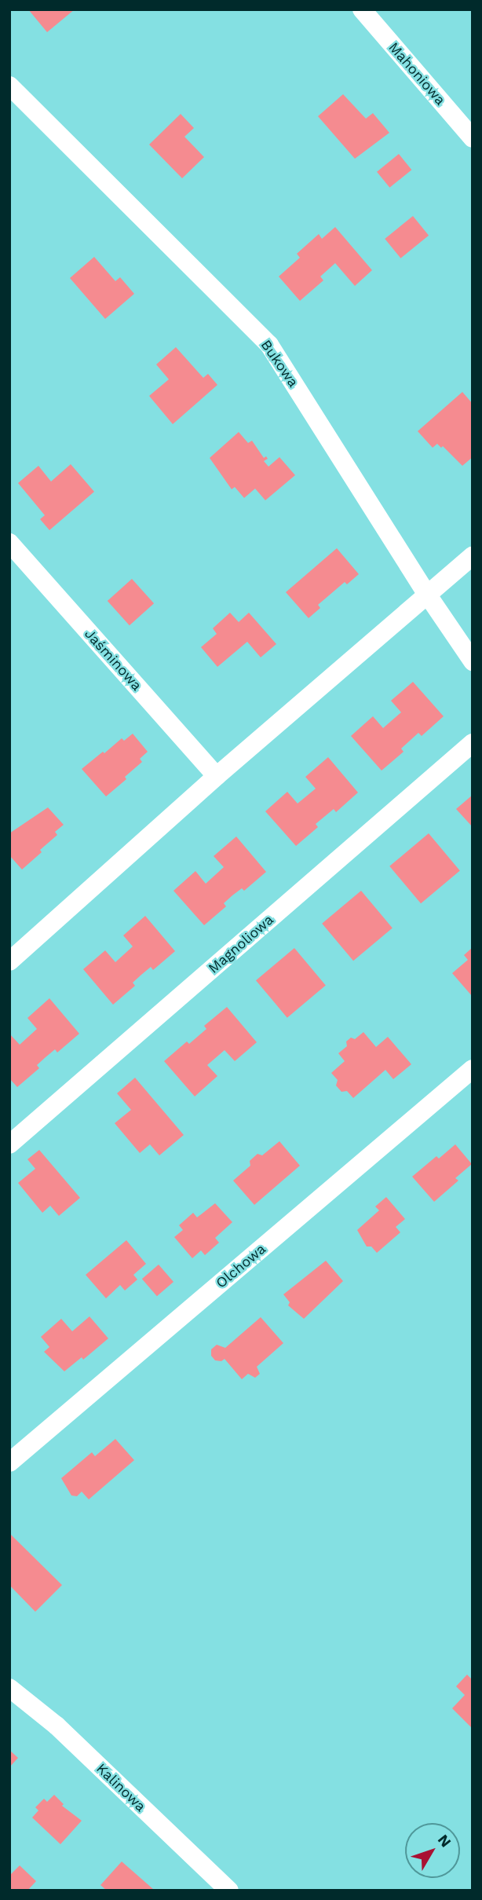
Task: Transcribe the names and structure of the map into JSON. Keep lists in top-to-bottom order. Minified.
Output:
{"streets":{"street":["Mahoniowa","Bukowa","Jaśminowa","Magnoliowa","Olchowa","Kalinowa"]},"north":"top right"}
